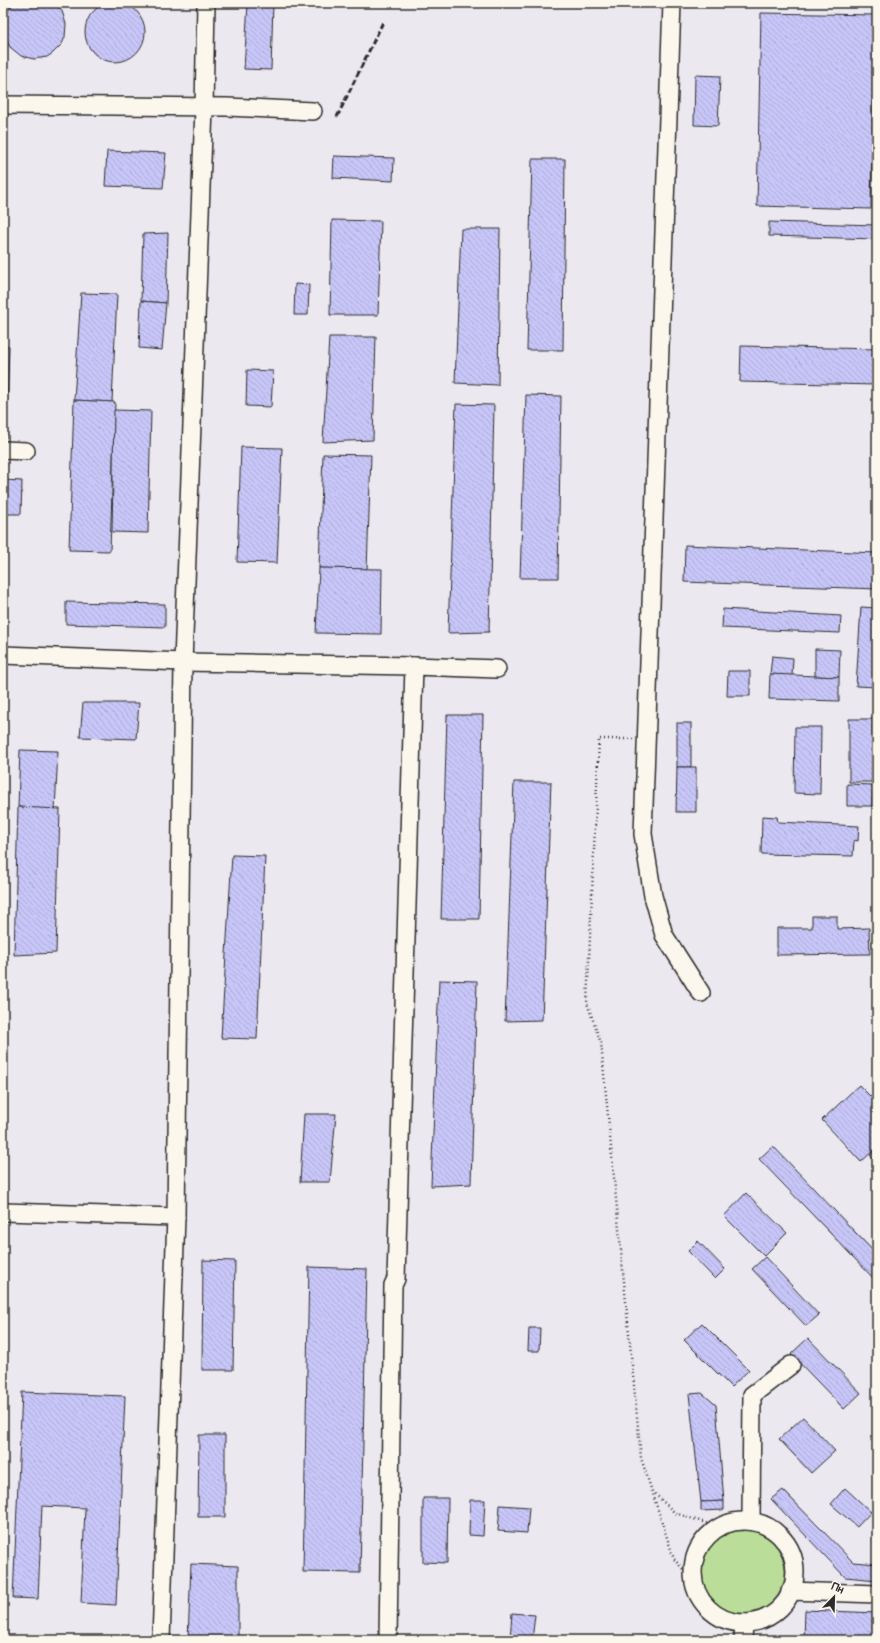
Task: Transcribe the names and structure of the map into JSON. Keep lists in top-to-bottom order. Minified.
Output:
{"north":"top right"}
